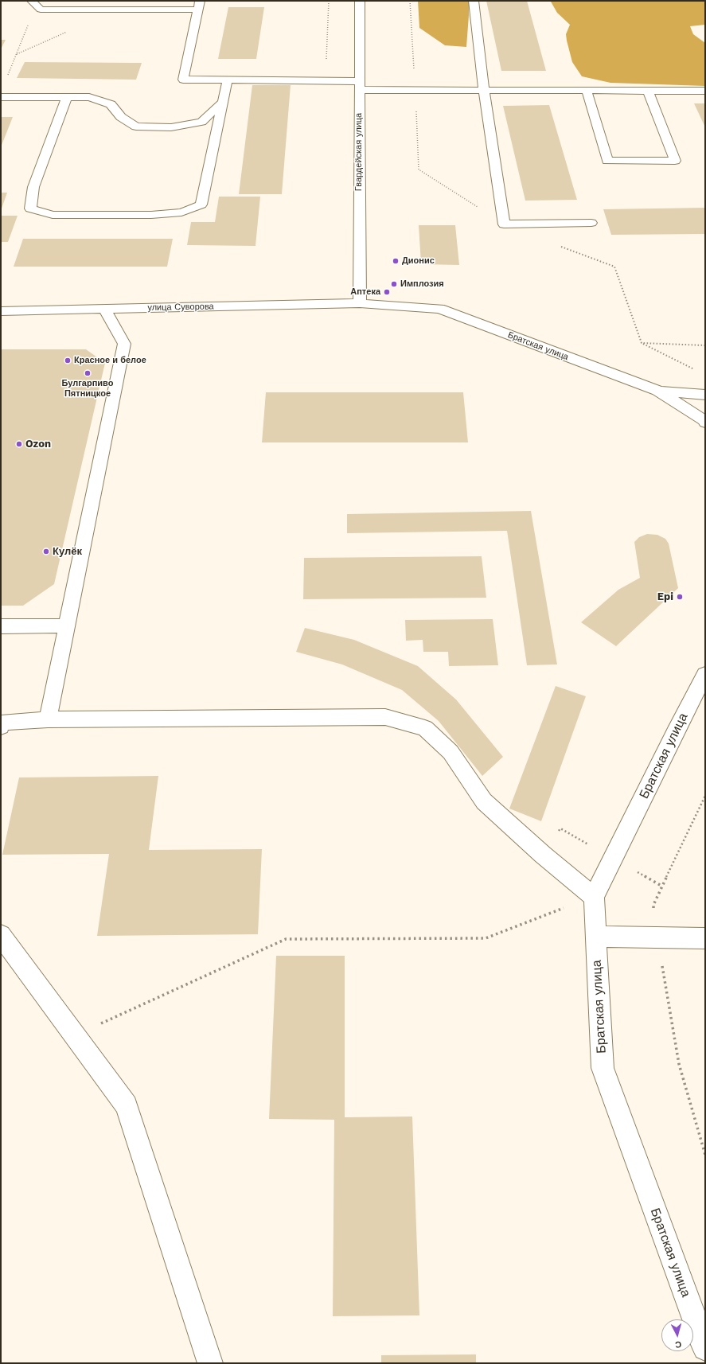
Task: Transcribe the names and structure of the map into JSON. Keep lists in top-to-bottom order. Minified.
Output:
{"streets":{"street":["Гвардейская улица","улица Суворова","Братская улица"]},"crossings":[["Гвардейская улица","улица Суворова"],["Гвардейская улица","Братская улица"],["улица Суворова","Братская улица"]],"places":["Дионис","Имплозия","Аптека","Красное и белое","Булгарпиво Пятницкое","Ozon","Кулёк","Epi"],"north":"bottom"}
